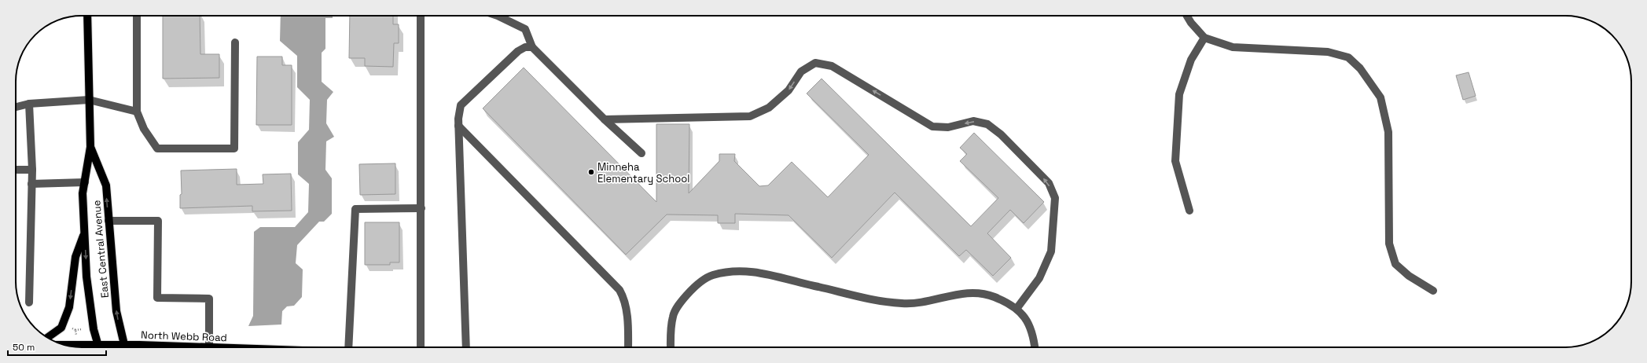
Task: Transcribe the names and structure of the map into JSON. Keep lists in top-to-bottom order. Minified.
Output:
{"streets":{"main road":["East Central Avenue","North Webb Road"]},"places":["Minneha Elementary School"],"scale_bar":"50 m"}
